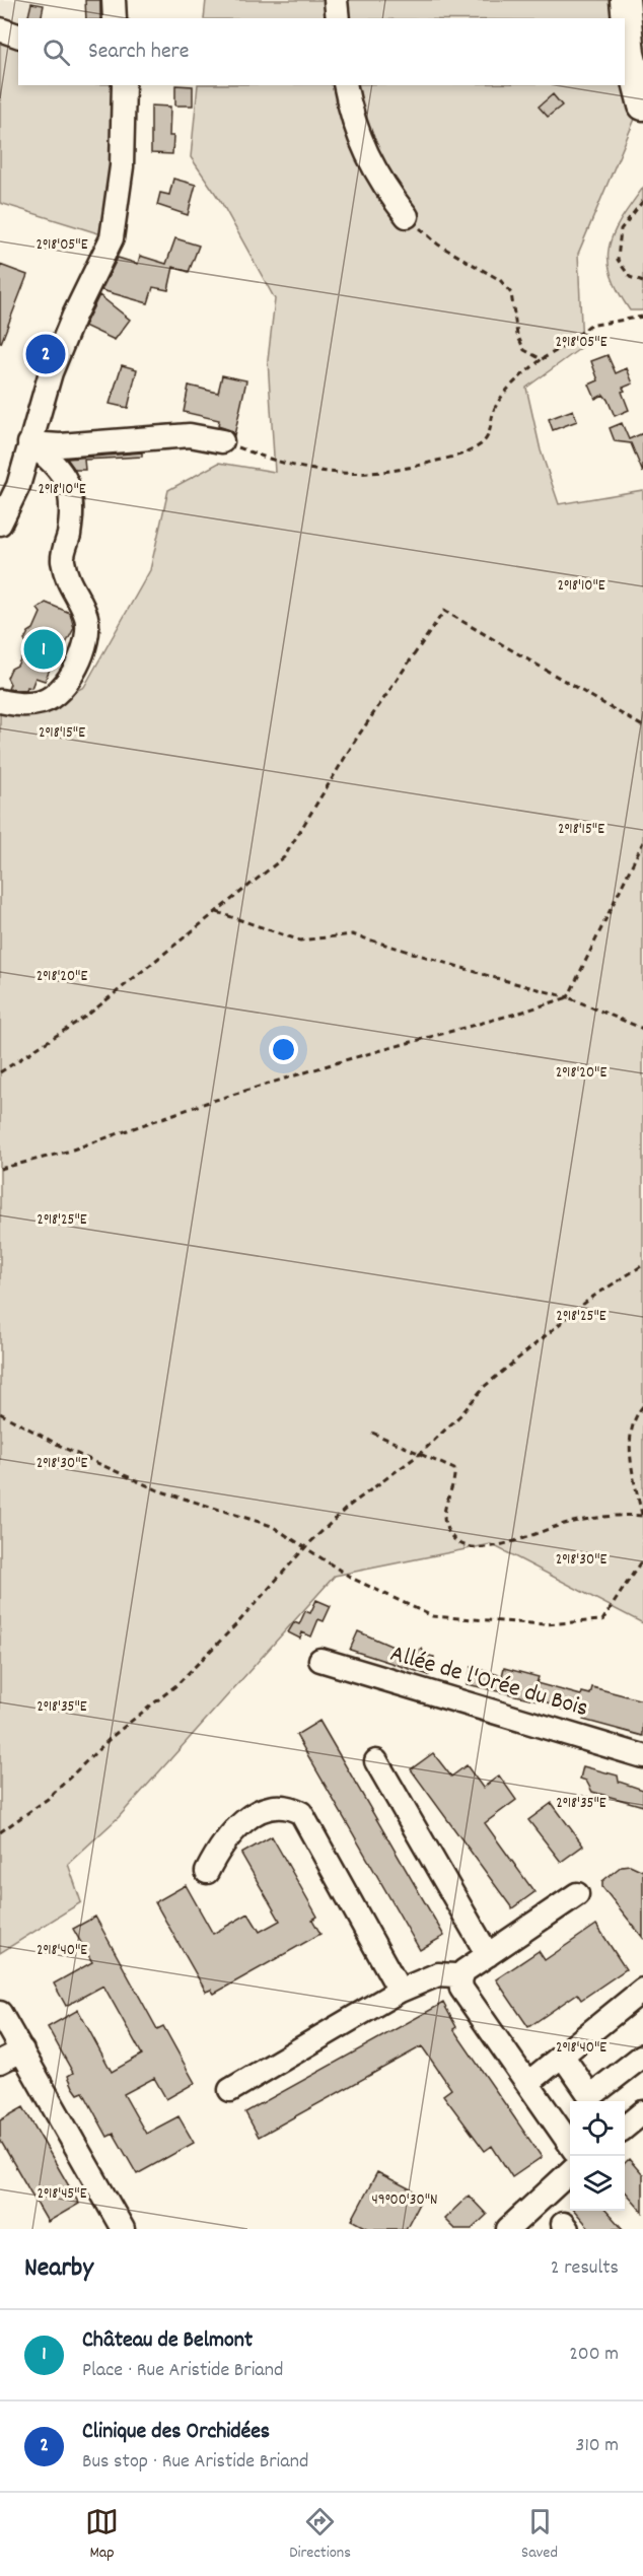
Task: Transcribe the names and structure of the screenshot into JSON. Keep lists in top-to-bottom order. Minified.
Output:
{"streets":{"street":["Allée de l'Orée du Bois"]},"page":{"search":"Search here","pins":["2","1"],"heading":["Nearby","2 results"],"list":[{"mark":"1","name":"Château de Belmont","note":"Place · Rue Aristide Briand","value":"200 m"},{"mark":"2","name":"Clinique des Orchidées","note":"Bus stop · Rue Aristide Briand","value":"310 m"}],"nav":["Map","Directions","Saved"]},"coordinates":["2°18'05\"E","2°18'10\"E","2°18'15\"E","2°18'20\"E","2°18'25\"E","2°18'30\"E","2°18'35\"E","2°18'40\"E","2°18'45\"E","49°00'30\"N"]}
